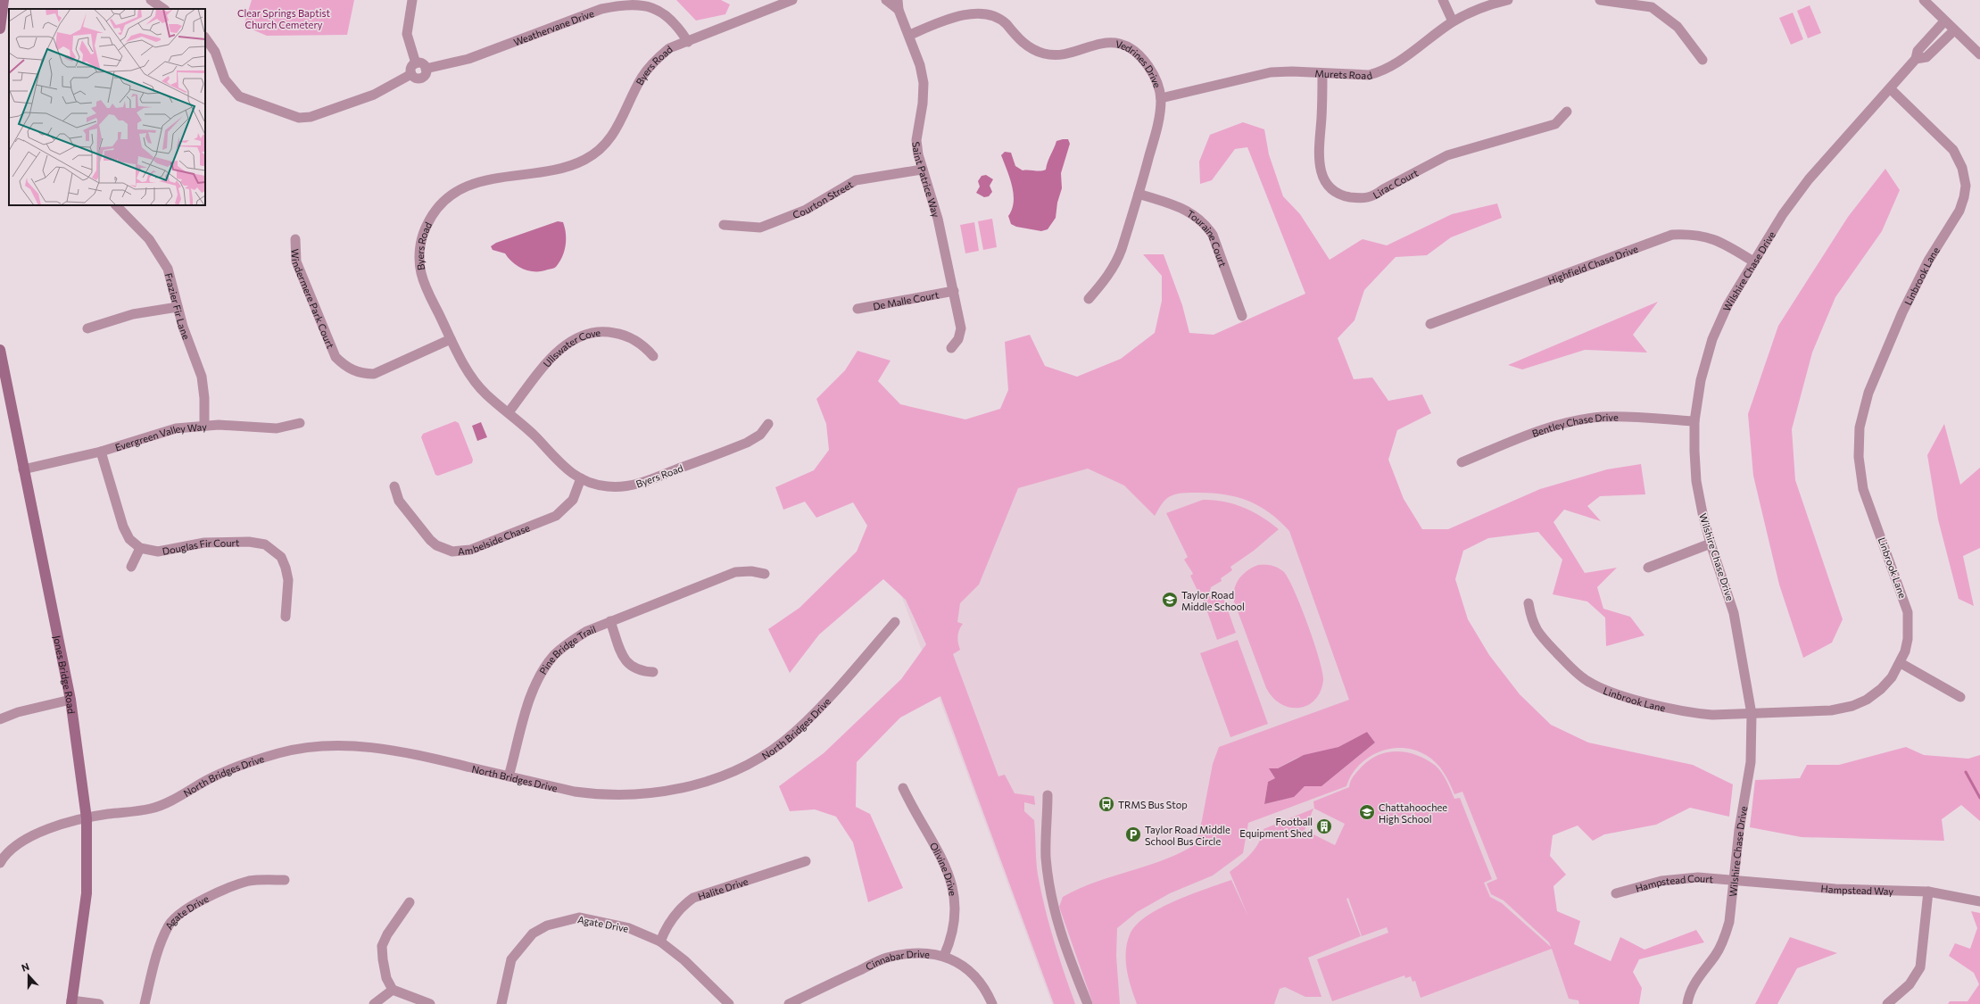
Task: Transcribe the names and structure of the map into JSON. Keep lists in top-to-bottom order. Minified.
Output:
{"streets":{"main road":["Jones Bridge Road"],"street":["Weathervane Drive","Byers Road","Vedrines Drive","Murets Road","Saint Patrice Way","Lirac Court","Courton Street","Touraine Court","Highfield Chase Drive","Wilshire Chase Drive","Linbrook Lane","Windermere Park Court","De Malle Court","Frazier Fir Lane","Ullswater Cove","Bentley Chase Drive","Evergreen Valley Way","Ambelside Chase","Douglas Fir Court","Pine Bridge Trail","North Bridges Drive","Olivine Drive","Hampstead Court","Halite Drive","Hampstead Way","Agate Drive","Cinnabar Drive"]},"crossings":[["Weathervane Drive","Byers Road"],["Byers Road","Windermere Park Court"],["Byers Road","Ullswater Cove"],["Byers Road","Ambelside Chase"],["Vedrines Drive","Murets Road"],["Vedrines Drive","Saint Patrice Way"],["Vedrines Drive","Touraine Court"],["Murets Road","Lirac Court"],["Saint Patrice Way","Courton Street"],["Saint Patrice Way","De Malle Court"],["Highfield Chase Drive","Wilshire Chase Drive"],["Wilshire Chase Drive","Linbrook Lane"],["Wilshire Chase Drive","Bentley Chase Drive"],["Wilshire Chase Drive","Hampstead Court"],["Wilshire Chase Drive","Hampstead Way"],["Frazier Fir Lane","Evergreen Valley Way"],["Evergreen Valley Way","Jones Bridge Road"],["Pine Bridge Trail","North Bridges Drive"],["Jones Bridge Road","North Bridges Drive"],["Olivine Drive","Cinnabar Drive"],["Hampstead Court","Hampstead Way"],["Halite Drive","Agate Drive"]],"parks":["Clear Springs Baptist Church Cemetery"],"places":{"school or university":["Taylor Road Middle School","Chattahoochee High School"],"bus stop":["TRMS Bus Stop"],"building":["Football Equipment Shed"],"parking":["Taylor Road Middle School Bus Circle"]},"north":"top"}
